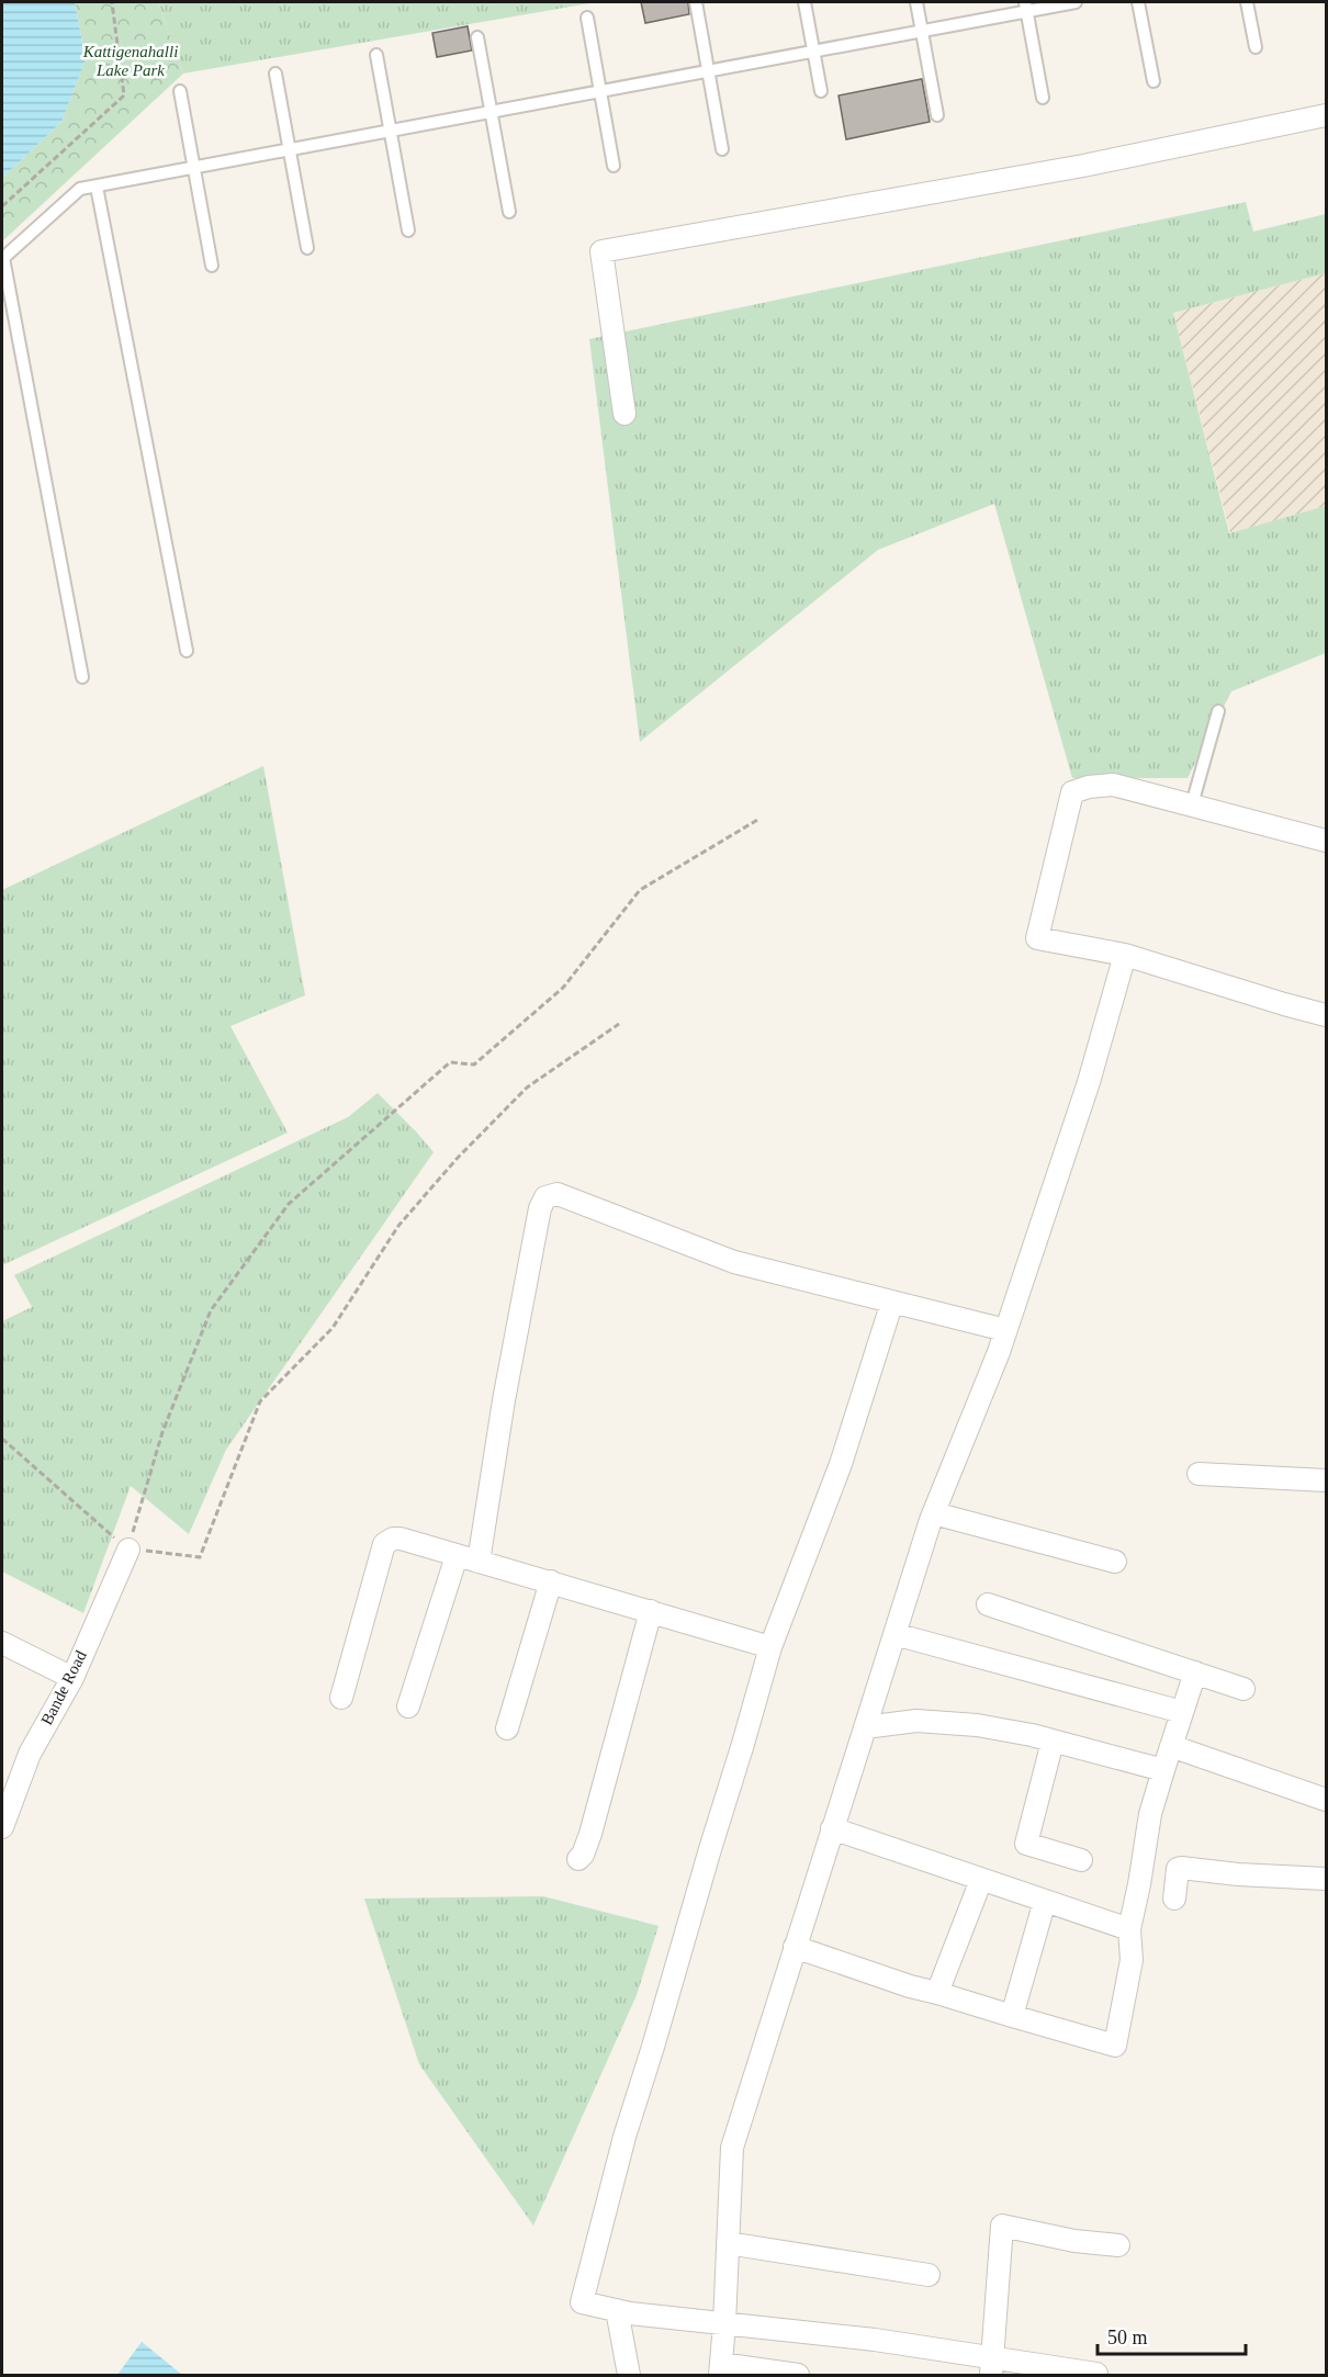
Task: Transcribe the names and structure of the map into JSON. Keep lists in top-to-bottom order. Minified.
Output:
{"streets":{"street":["Bande Road"]},"parks":["Kattigenahalli Lake Park"],"scale_bar":"50 m"}
